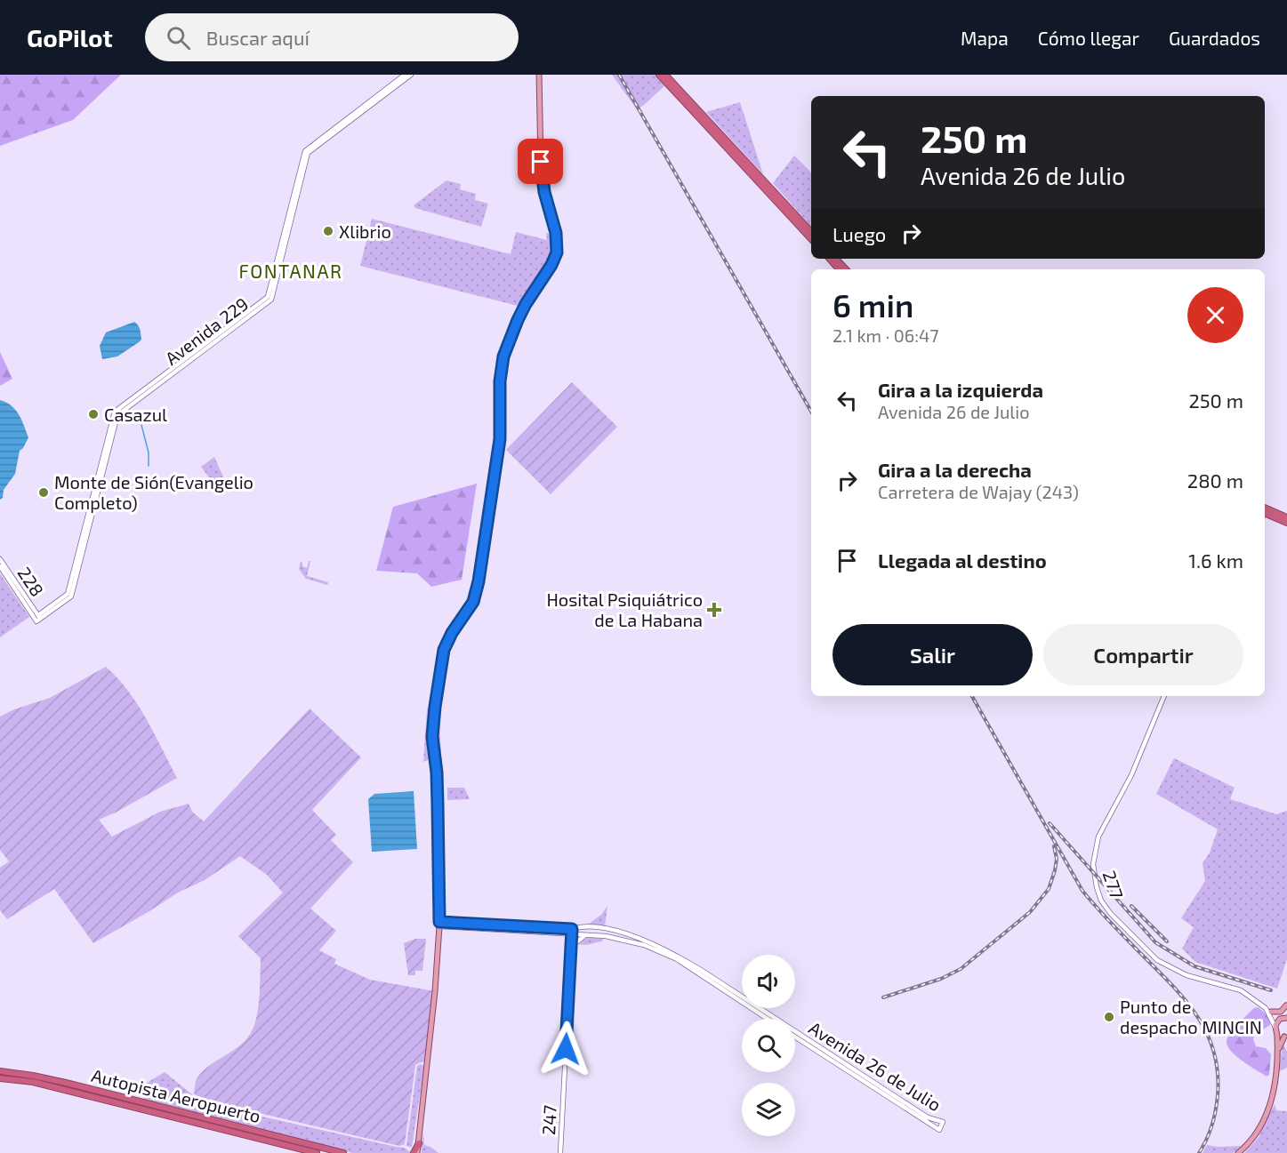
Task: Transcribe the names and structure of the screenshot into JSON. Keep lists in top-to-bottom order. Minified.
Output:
{"streets":{"highway":["Autopista Aeropuerto"],"street":["Avenida 229","228","277","Avenida 26 de Julio","247"]},"crossings":[["Avenida 229","228"],["Avenida 26 de Julio","247"]],"districts":["FONTANAR"],"places":{"other":["Xlibrio","Casazul","Monte de Sión(Evangelio Completo)","Punto de despacho MINCIN"],"health":["Hosital Psiquiátrico de La Habana"]},"page":{"header":"GoPilot","search":"Buscar aquí","nav":["Mapa","Cómo llegar","Guardados"],"turn":["250 m","Avenida 26 de Julio"],"then":"Luego","heading":["6 min","2.1 km · 06:47"],"list":[{"name":"Gira a la izquierda","note":"Avenida 26 de Julio","value":"250 m"},{"name":"Gira a la derecha","note":"Carretera de Wajay (243)","value":"280 m"},{"name":"Llegada al destino","value":"1.6 km"}],"buttons":["Salir","Compartir"]}}
